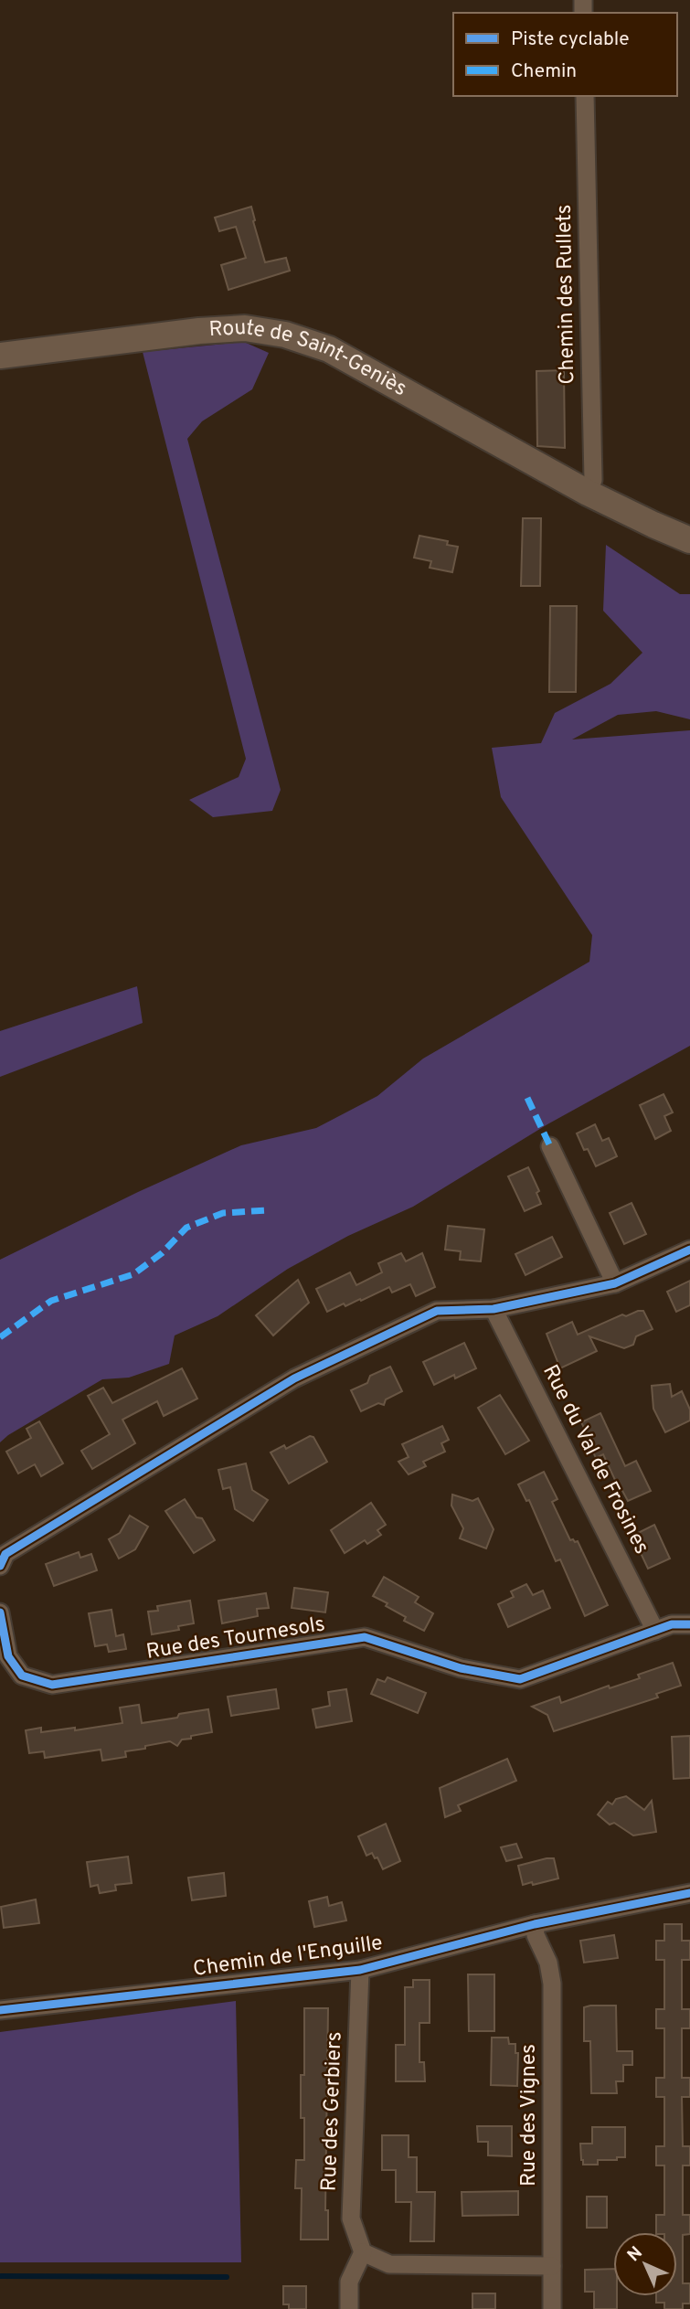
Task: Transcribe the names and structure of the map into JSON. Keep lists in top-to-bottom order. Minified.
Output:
{"streets":{"main road":["Route de Saint-Geniès"],"street":["Chemin des Rullets","Rue du Val de Frosines","Rue des Tournesols","Chemin de l'Enguille","Rue des Gerbiers","Rue des Vignes"]},"crossings":[["Chemin des Rullets","Route de Saint-Geniès"],["Rue du Val de Frosines","Rue des Tournesols"],["Chemin de l'Enguille","Rue des Gerbiers"],["Chemin de l'Enguille","Rue des Vignes"]],"legend":["Piste cyclable","Chemin"],"north":"top left"}
